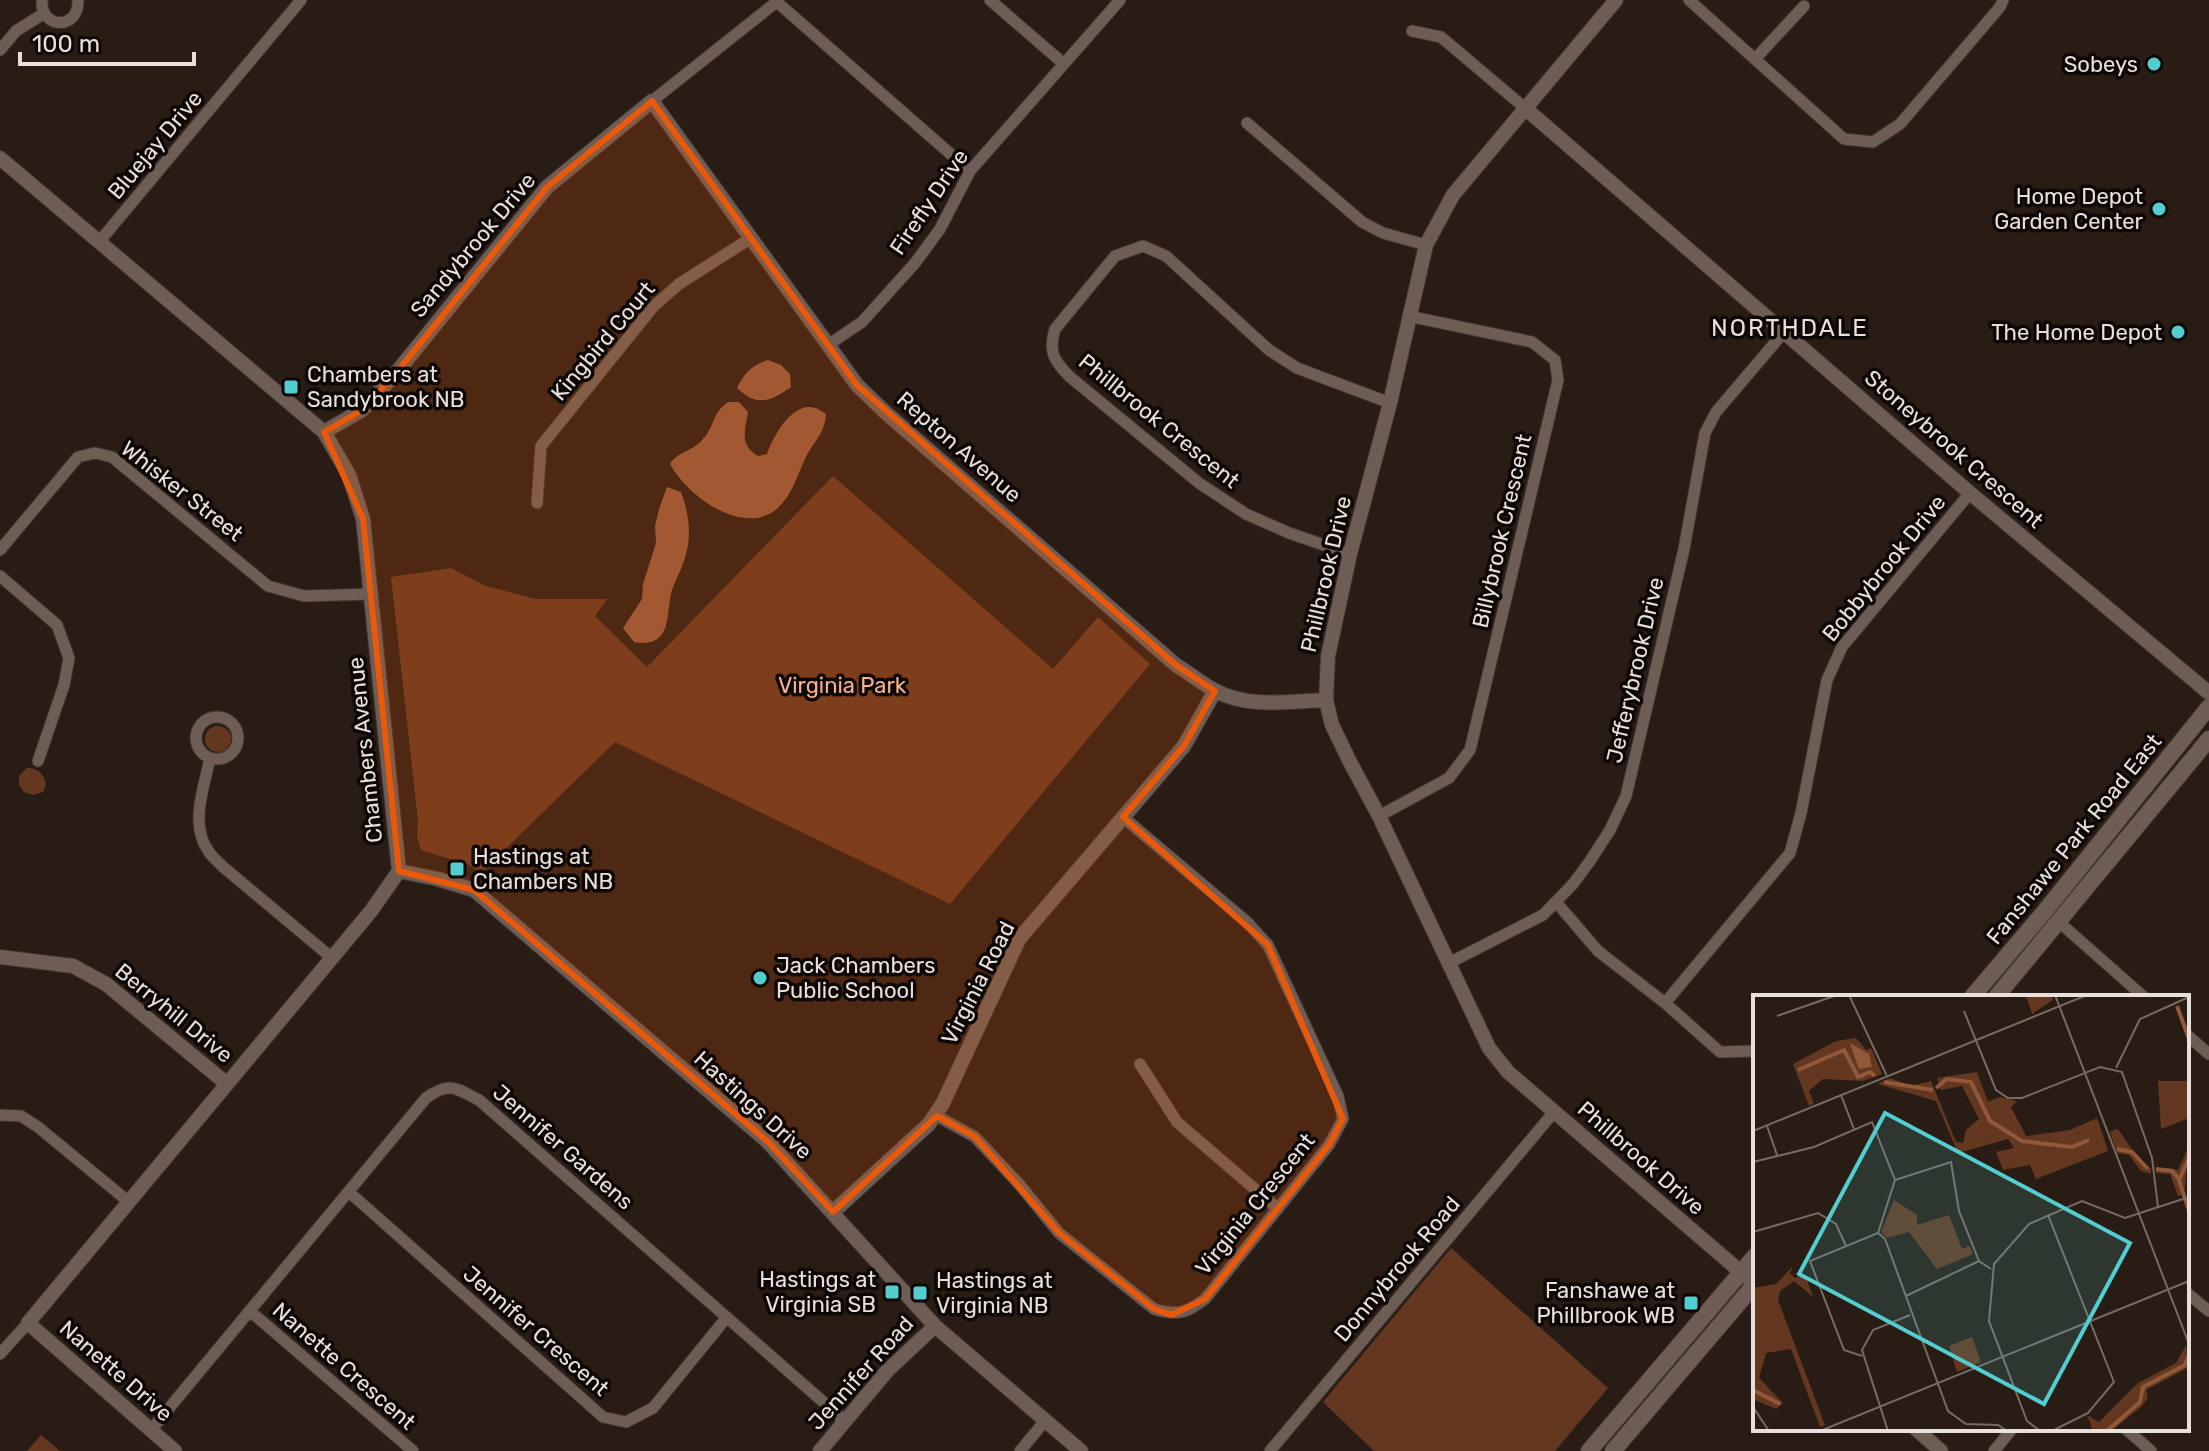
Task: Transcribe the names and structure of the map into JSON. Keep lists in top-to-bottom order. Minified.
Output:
{"streets":{"main road":["Fanshawe Park Road East"],"street":["Bluejay Drive","Firefly Drive","Sandybrook Drive","Kingbird Court","Phillbrook Crescent","Repton Avenue","Stoneybrook Crescent","Whisker Street","Billybrook Crescent","Bobbybrook Drive","Phillbrook Drive","Jefferybrook Drive","Chambers Avenue","Virginia Road","Berryhill Drive","Hastings Drive","Jennifer Gardens","Virginia Crescent","Donnybrook Road","Jennifer Crescent","Nanette Crescent","Nanette Drive","Jennifer Road"]},"crossings":[["Bluejay Drive","Chambers Avenue"],["Firefly Drive","Sandybrook Drive"],["Firefly Drive","Repton Avenue"],["Sandybrook Drive","Repton Avenue"],["Sandybrook Drive","Chambers Avenue"],["Kingbird Court","Repton Avenue"],["Phillbrook Crescent","Phillbrook Drive"],["Repton Avenue","Phillbrook Drive"],["Repton Avenue","Virginia Road"],["Stoneybrook Crescent","Bobbybrook Drive"],["Stoneybrook Crescent","Phillbrook Drive"],["Stoneybrook Crescent","Jefferybrook Drive"],["Whisker Street","Chambers Avenue"],["Billybrook Crescent","Phillbrook Drive"],["Phillbrook Drive","Jefferybrook Drive"],["Phillbrook Drive","Donnybrook Road"],["Chambers Avenue","Berryhill Drive"],["Chambers Avenue","Hastings Drive"],["Chambers Avenue","Nanette Drive"],["Virginia Road","Hastings Drive"],["Virginia Road","Virginia Crescent"],["Hastings Drive","Jennifer Road"],["Jennifer Gardens","Jennifer Crescent"],["Jennifer Gardens","Nanette Crescent"],["Jennifer Gardens","Nanette Drive"],["Jennifer Gardens","Jennifer Road"]],"districts":["NORTHDALE"],"parks":["Virginia Park"],"places":{"other":["Sobeys","Home Depot Garden Center","The Home Depot","Jack Chambers Public School"],"transit":["Chambers at Sandybrook NB","Hastings at Chambers NB","Hastings at Virginia SB","Hastings at Virginia NB","Fanshawe at Phillbrook WB"]},"scale_bar":"100 m"}
